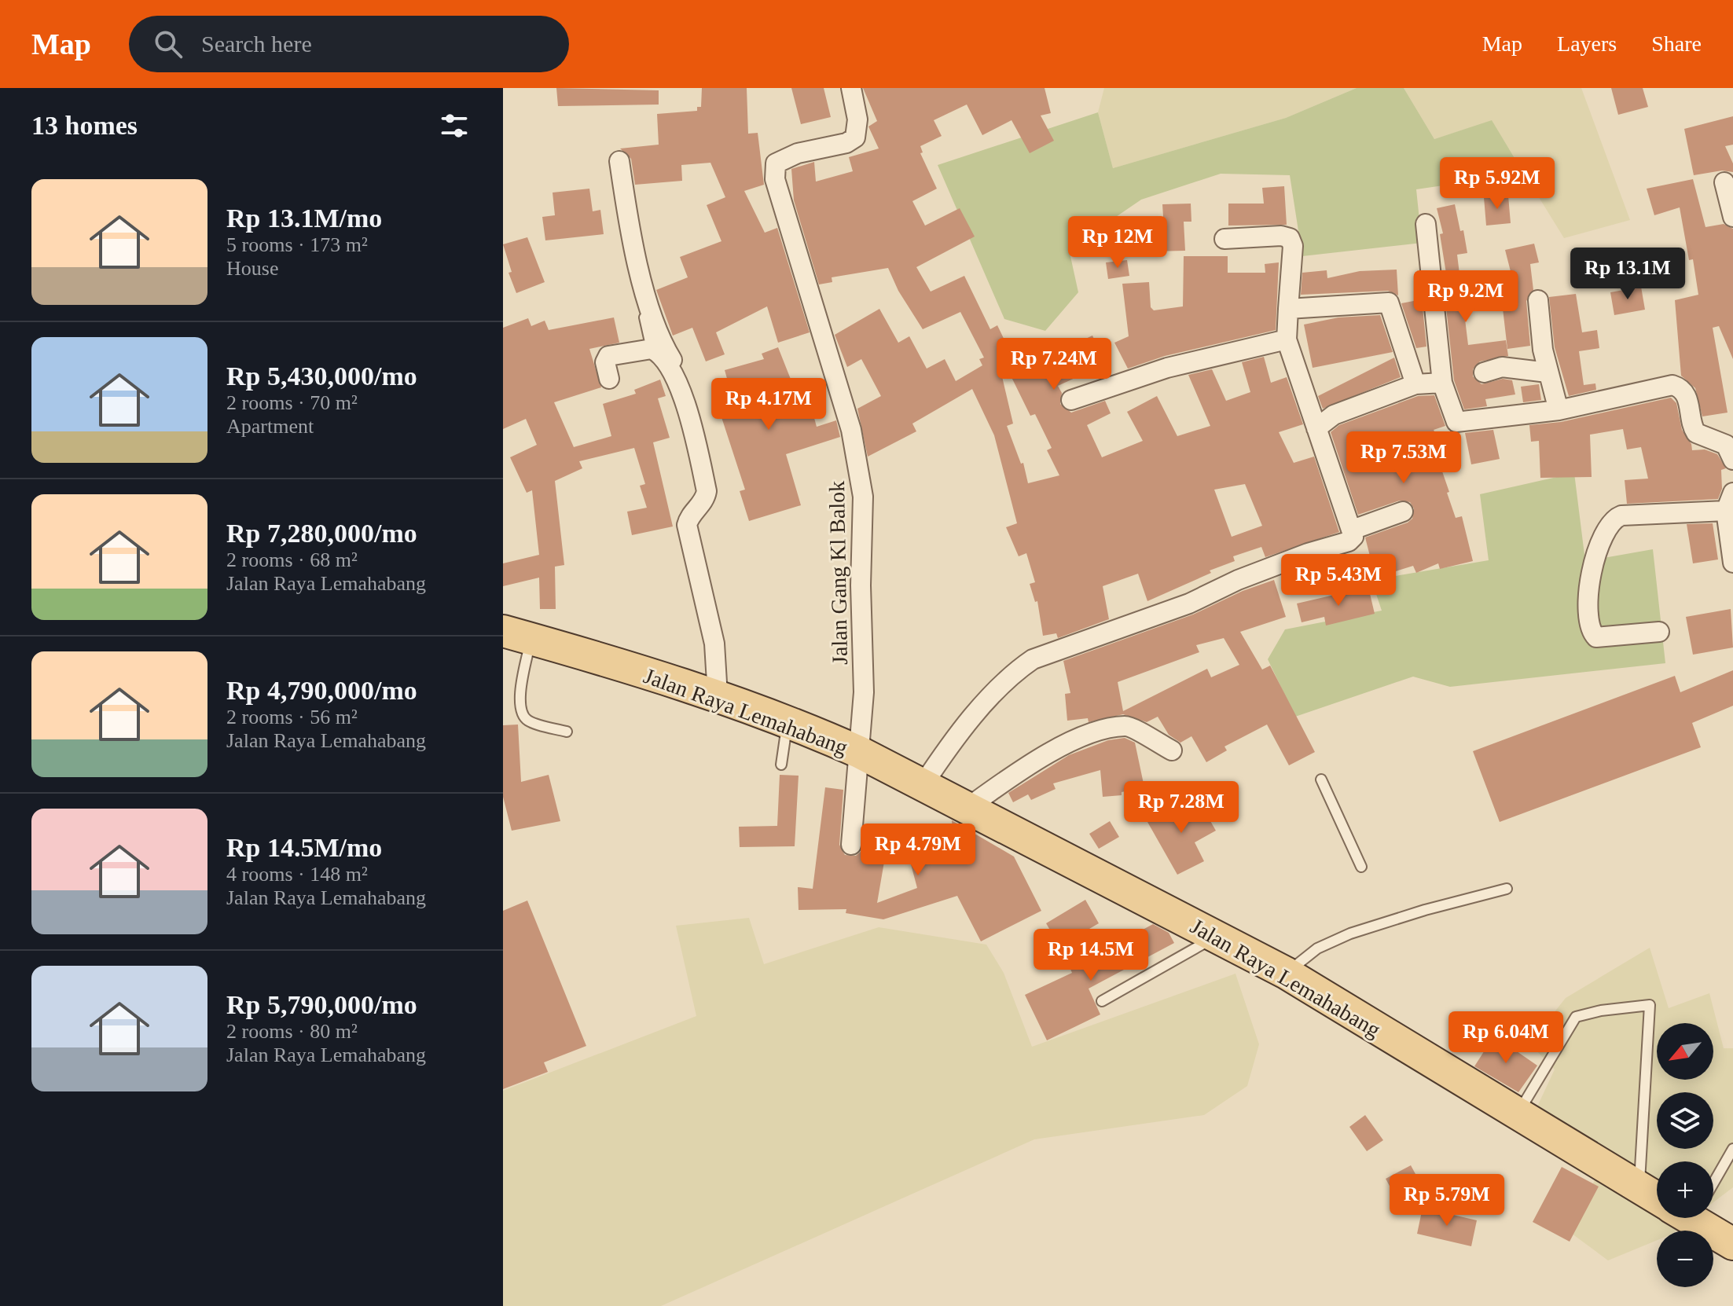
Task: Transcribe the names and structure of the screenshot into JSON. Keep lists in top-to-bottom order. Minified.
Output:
{"streets":{"main road":["Jalan Raya Lemahabang"],"street":["Jalan Gang Kl Balok"]},"crossings":[["Jalan Gang Kl Balok","Jalan Raya Lemahabang"]],"north":"bottom left","page":{"header":"Map","search":"Search here","nav":["Map","Layers","Share"],"heading":"13 homes","price":["Rp 5.92M","Rp 12M","Rp 13.1M","Rp 9.2M","Rp 7.24M","Rp 4.17M","Rp 7.53M","Rp 5.43M","Rp 7.28M","Rp 4.79M","Rp 14.5M","Rp 6.04M","Rp 5.79M"],"list":[{"name":"Rp 13.1M/mo","note":"5 rooms · 173 m² · House"},{"name":"Rp 5,430,000/mo","note":"2 rooms · 70 m² · Apartment"},{"name":"Rp 7,280,000/mo","note":"2 rooms · 68 m² · Jalan Raya Lemahabang"},{"name":"Rp 4,790,000/mo","note":"2 rooms · 56 m² · Jalan Raya Lemahabang"},{"name":"Rp 14.5M/mo","note":"4 rooms · 148 m² · Jalan Raya Lemahabang"},{"name":"Rp 5,790,000/mo","note":"2 rooms · 80 m² · Jalan Raya Lemahabang"}],"map_buttons":["+","−"]}}
